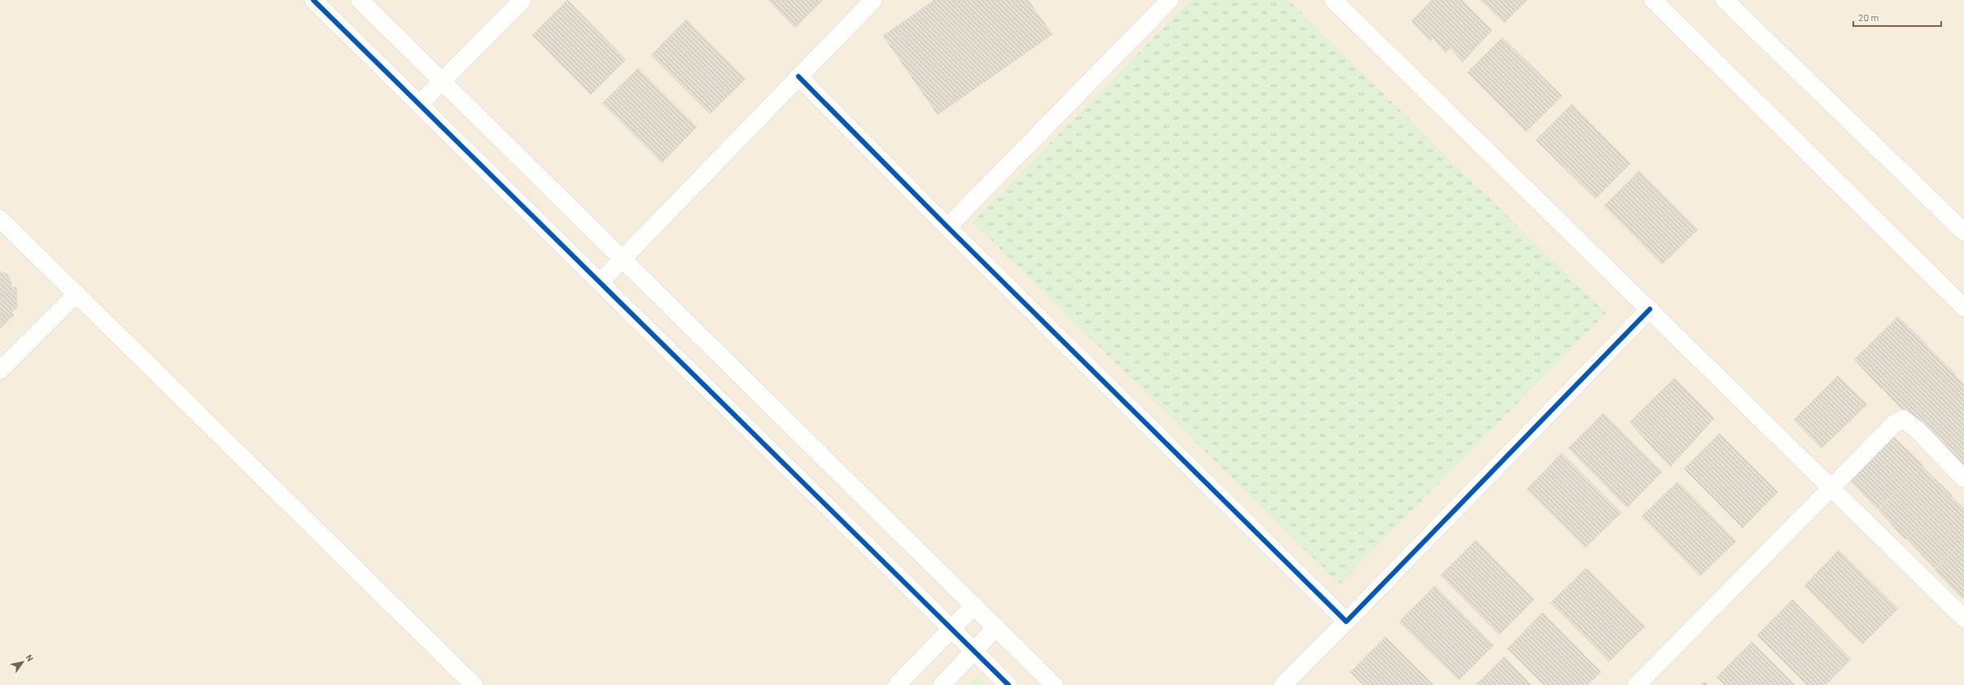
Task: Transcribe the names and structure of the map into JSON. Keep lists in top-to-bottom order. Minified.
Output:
{"scale_bar":"20 m","north":"top right"}
